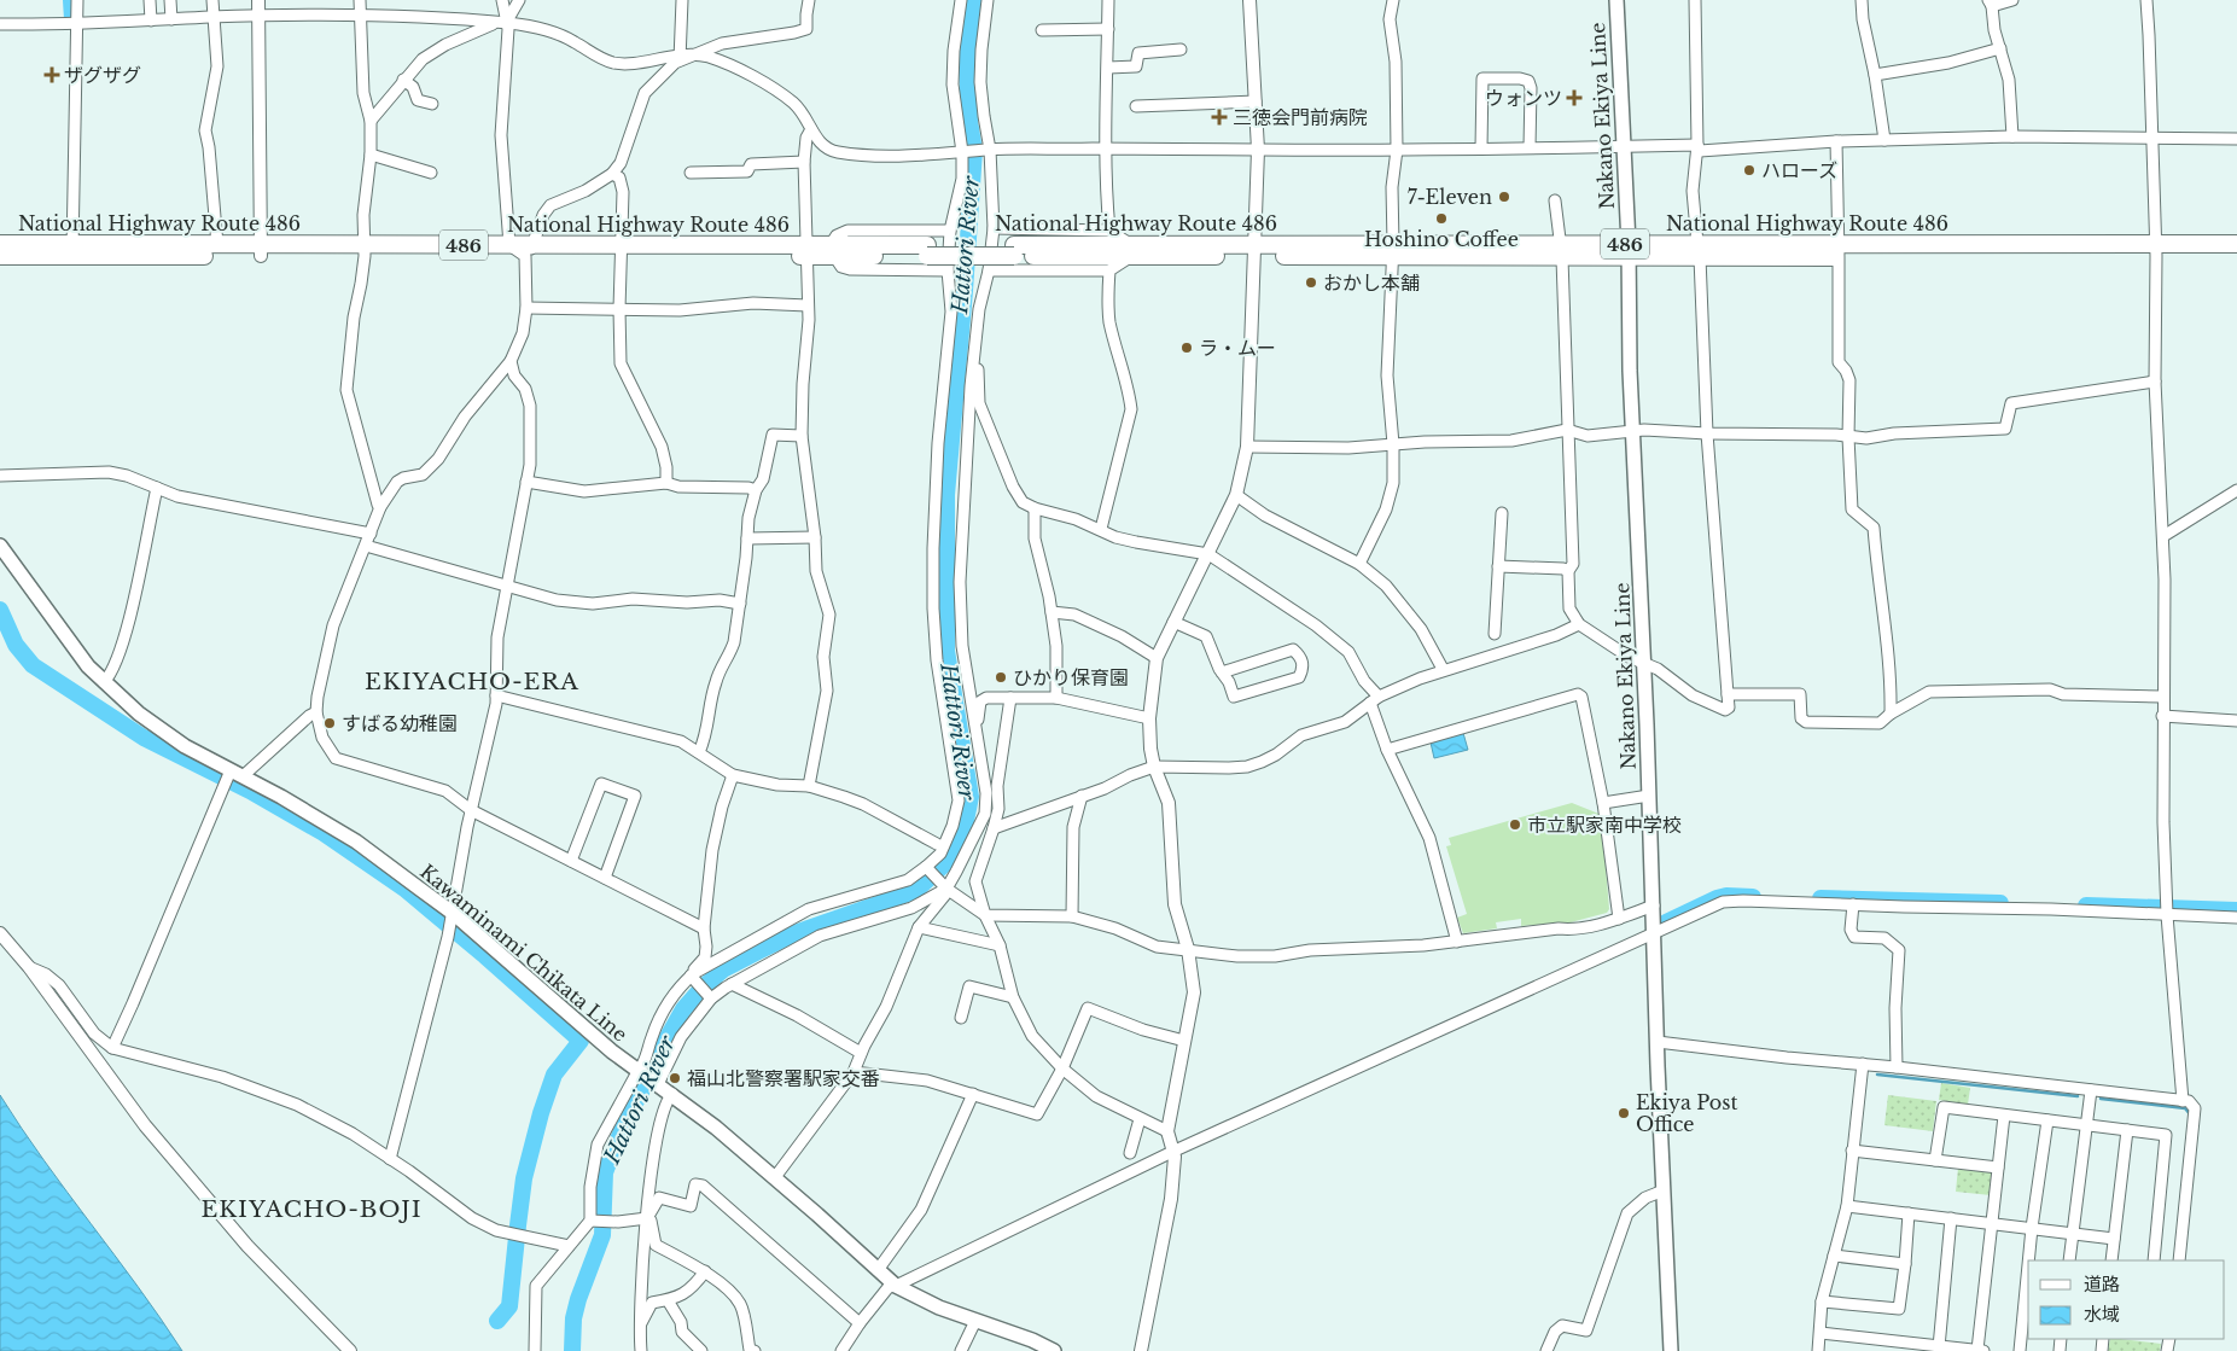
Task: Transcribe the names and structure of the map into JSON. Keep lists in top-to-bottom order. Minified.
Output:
{"streets":{"highway":["National Highway Route 486","486"],"main road":["Nakano Ekiya Line","Kawaminami Chikata Line"]},"crossings":[["Nakano Ekiya Line","National Highway Route 486"]],"districts":["EKIYACHO-ERA","EKIYACHO-BOJI"],"water":["Hattori River"],"places":{"health":["ザグザグ","ウォンツ","三徳会門前病院"],"other":["ハローズ","7-Eleven","Hoshino Coffee","おかし本舗","ラ・ムー","ひかり保育園","すばる幼稚園","市立駅家南中学校","福山北警察署駅家交番","Ekiya Post Office"]},"legend":["道路","水域"]}
